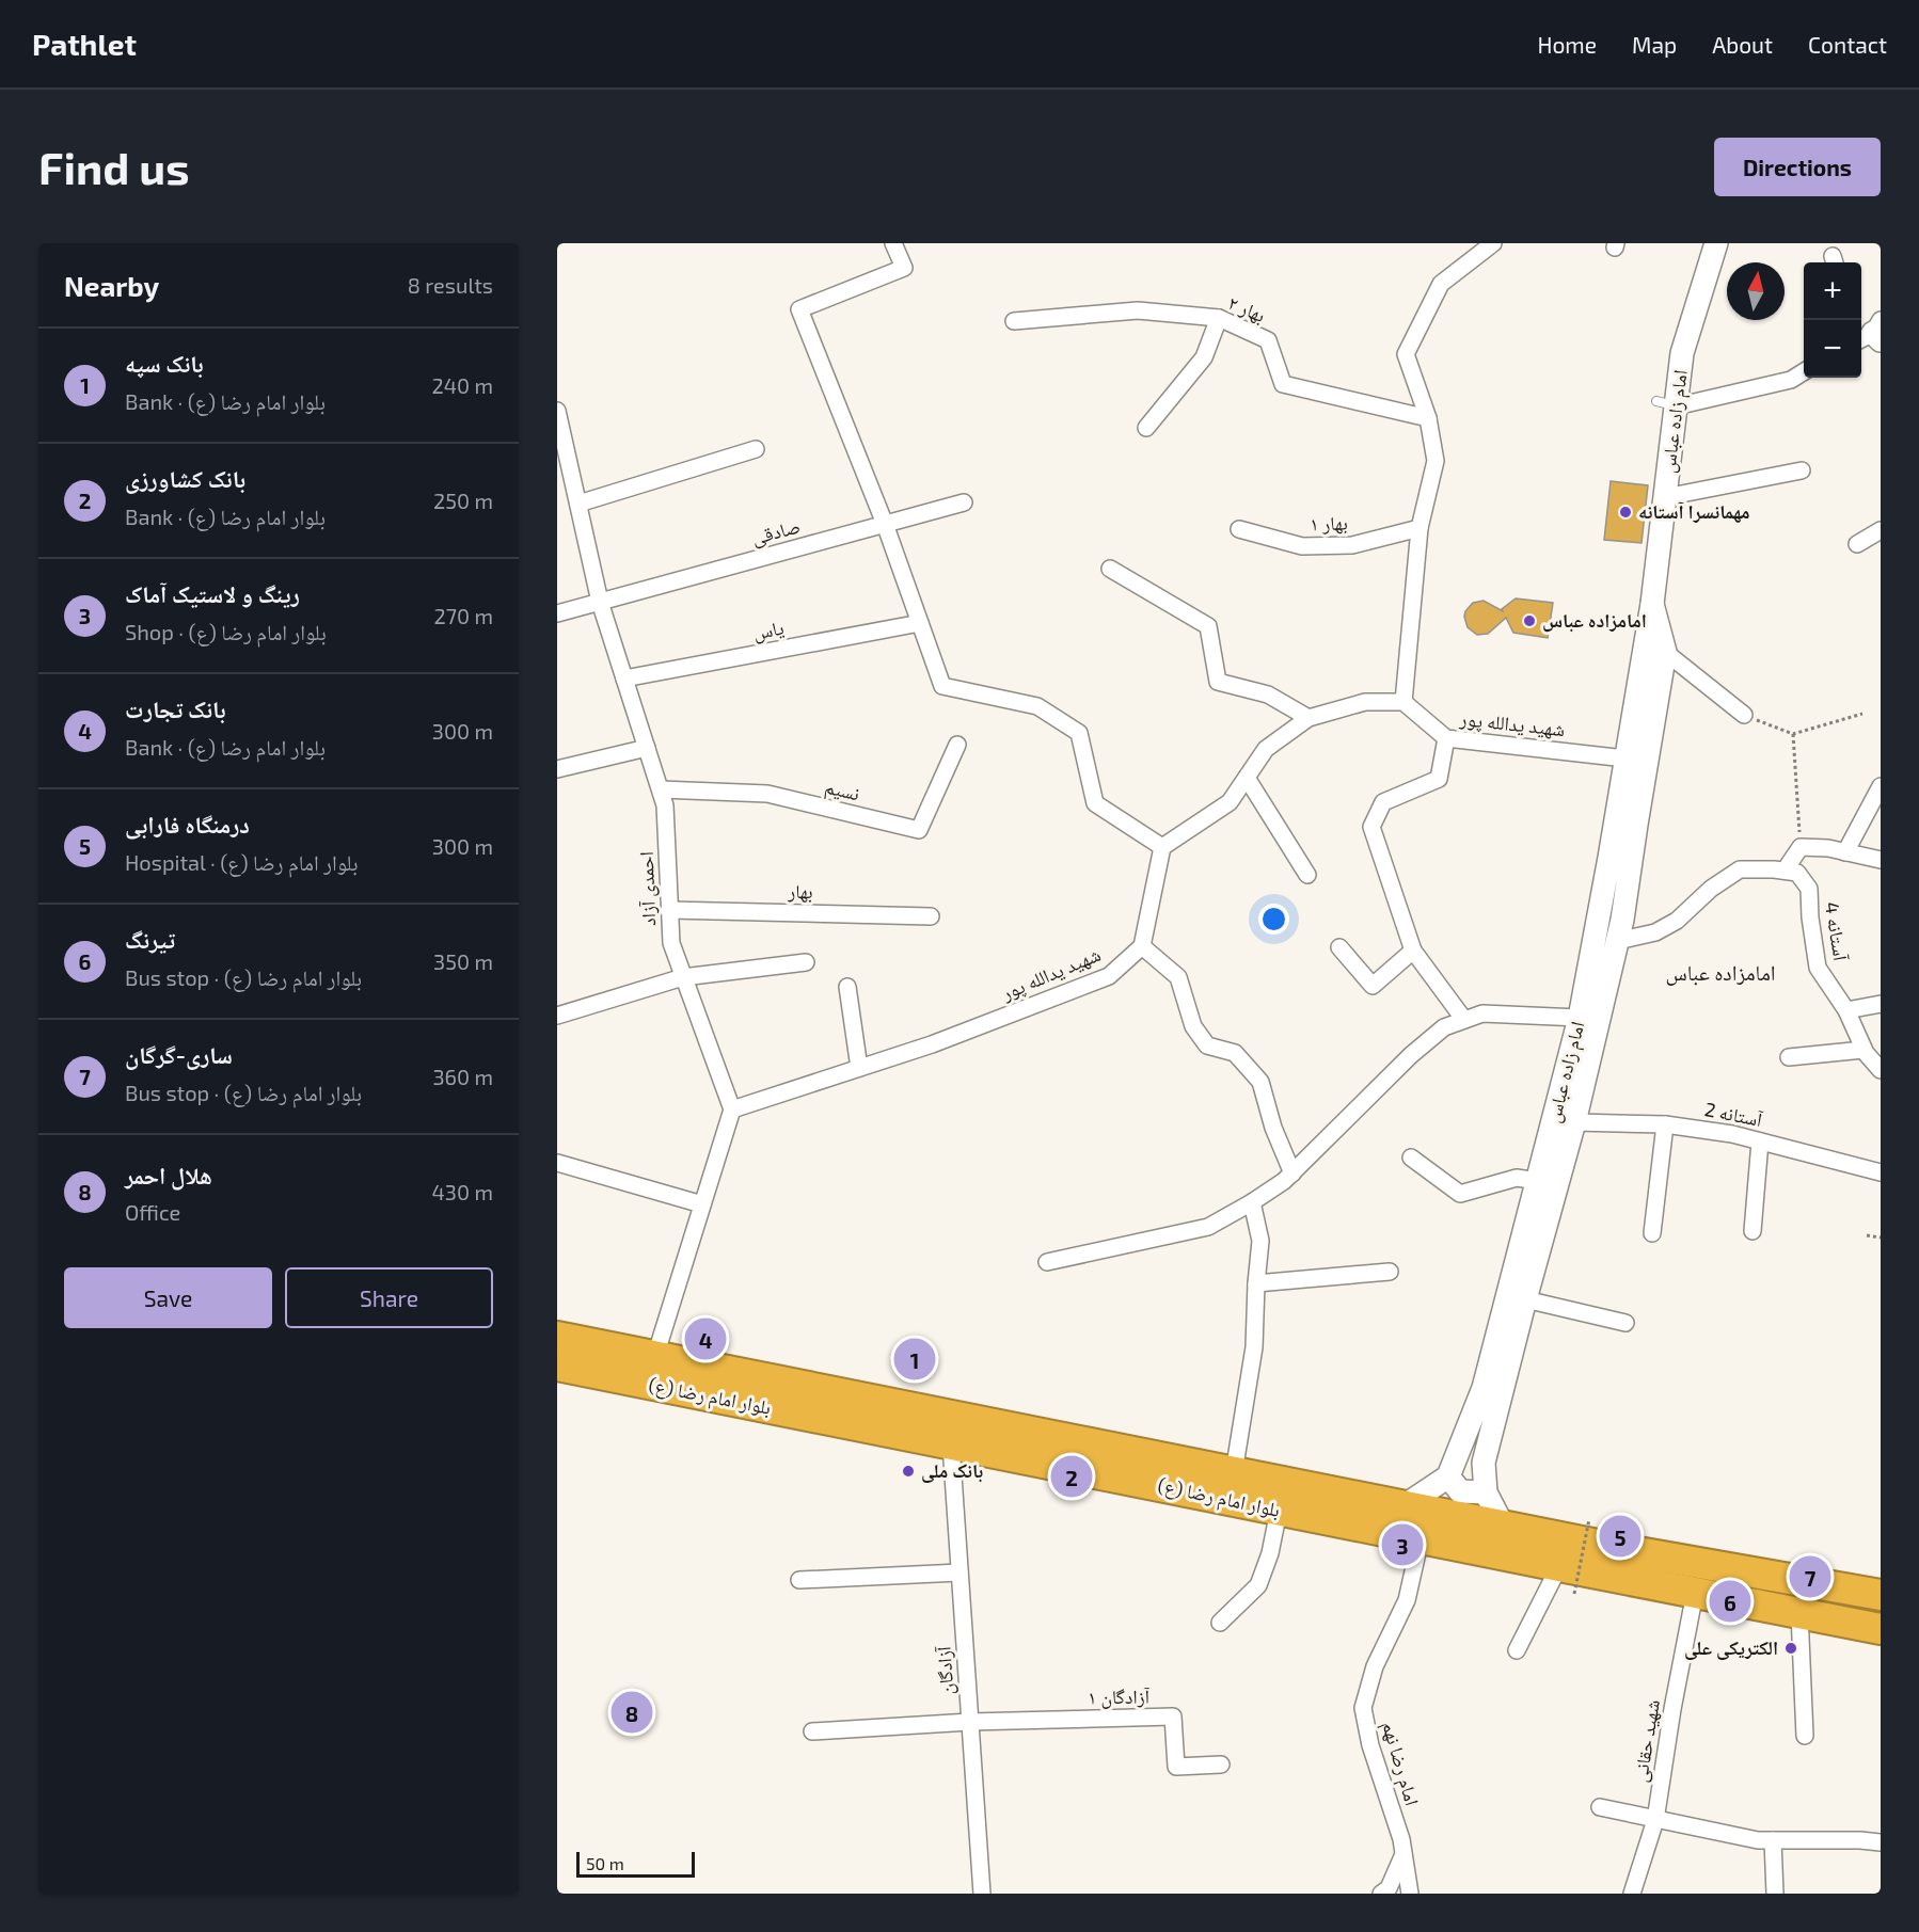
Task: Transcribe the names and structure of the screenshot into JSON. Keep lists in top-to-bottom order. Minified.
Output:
{"streets":{"highway":["بلوار امام رضا (ع)"],"street":["بهار ۲","امام زاده عباس","بهار ۱","صادقی","یاس","شهید یدالله پور","نسیم","احمدی آزاد","بهار","آستانه 4","آستانه 2","آزادگان","آزادگان ۱","شهید حقانی","امام رضا نهم"]},"crossings":[["امام زاده عباس","شهید یدالله پور"],["امام زاده عباس","آستانه 2"],["امام زاده عباس","بلوار امام رضا (ع)"],["صادقی","احمدی آزاد"],["یاس","احمدی آزاد"],["شهید یدالله پور","احمدی آزاد"],["نسیم","احمدی آزاد"],["احمدی آزاد","بهار"],["بلوار امام رضا (ع)","آزادگان"],["بلوار امام رضا (ع)","شهید حقانی"],["بلوار امام رضا (ع)","امام رضا نهم"],["آزادگان","آزادگان ۱"]],"districts":["امامزاده عباس"],"places":["مهمانسرا آستانه","امامزاده عباس","بانک ملی","الکتریکی علی"],"scale_bar":"50 m","north":"top","page":{"header":"Pathlet","nav":["Home","Map","About","Contact"],"buttons":["Directions",["Save","Share"]],"title":"Find us","heading":["Nearby","8 results"],"map_buttons":["+","−"],"list":[{"mark":"1","name":"بانک سپه","note":"Bank · بلوار امام رضا (ع)","value":"240 m"},{"mark":"2","name":"بانک کشاورزی","note":"Bank · بلوار امام رضا (ع)","value":"250 m"},{"mark":"3","name":"رینگ و لاستیک آماک","note":"Shop · بلوار امام رضا (ع)","value":"270 m"},{"mark":"4","name":"بانک تجارت","note":"Bank · بلوار امام رضا (ع)","value":"300 m"},{"mark":"5","name":"درمنگاه فارابی","note":"Hospital · بلوار امام رضا (ع)","value":"300 m"},{"mark":"6","name":"تیرنگ","note":"Bus stop · بلوار امام رضا (ع)","value":"350 m"},{"mark":"7","name":"ساری-گرگان","note":"Bus stop · بلوار امام رضا (ع)","value":"360 m"},{"mark":"8","name":"هلال احمر","note":"Office","value":"430 m"}],"pins":["4","1","2","5","3","7","6","8"],"scale":"50 m"}}
